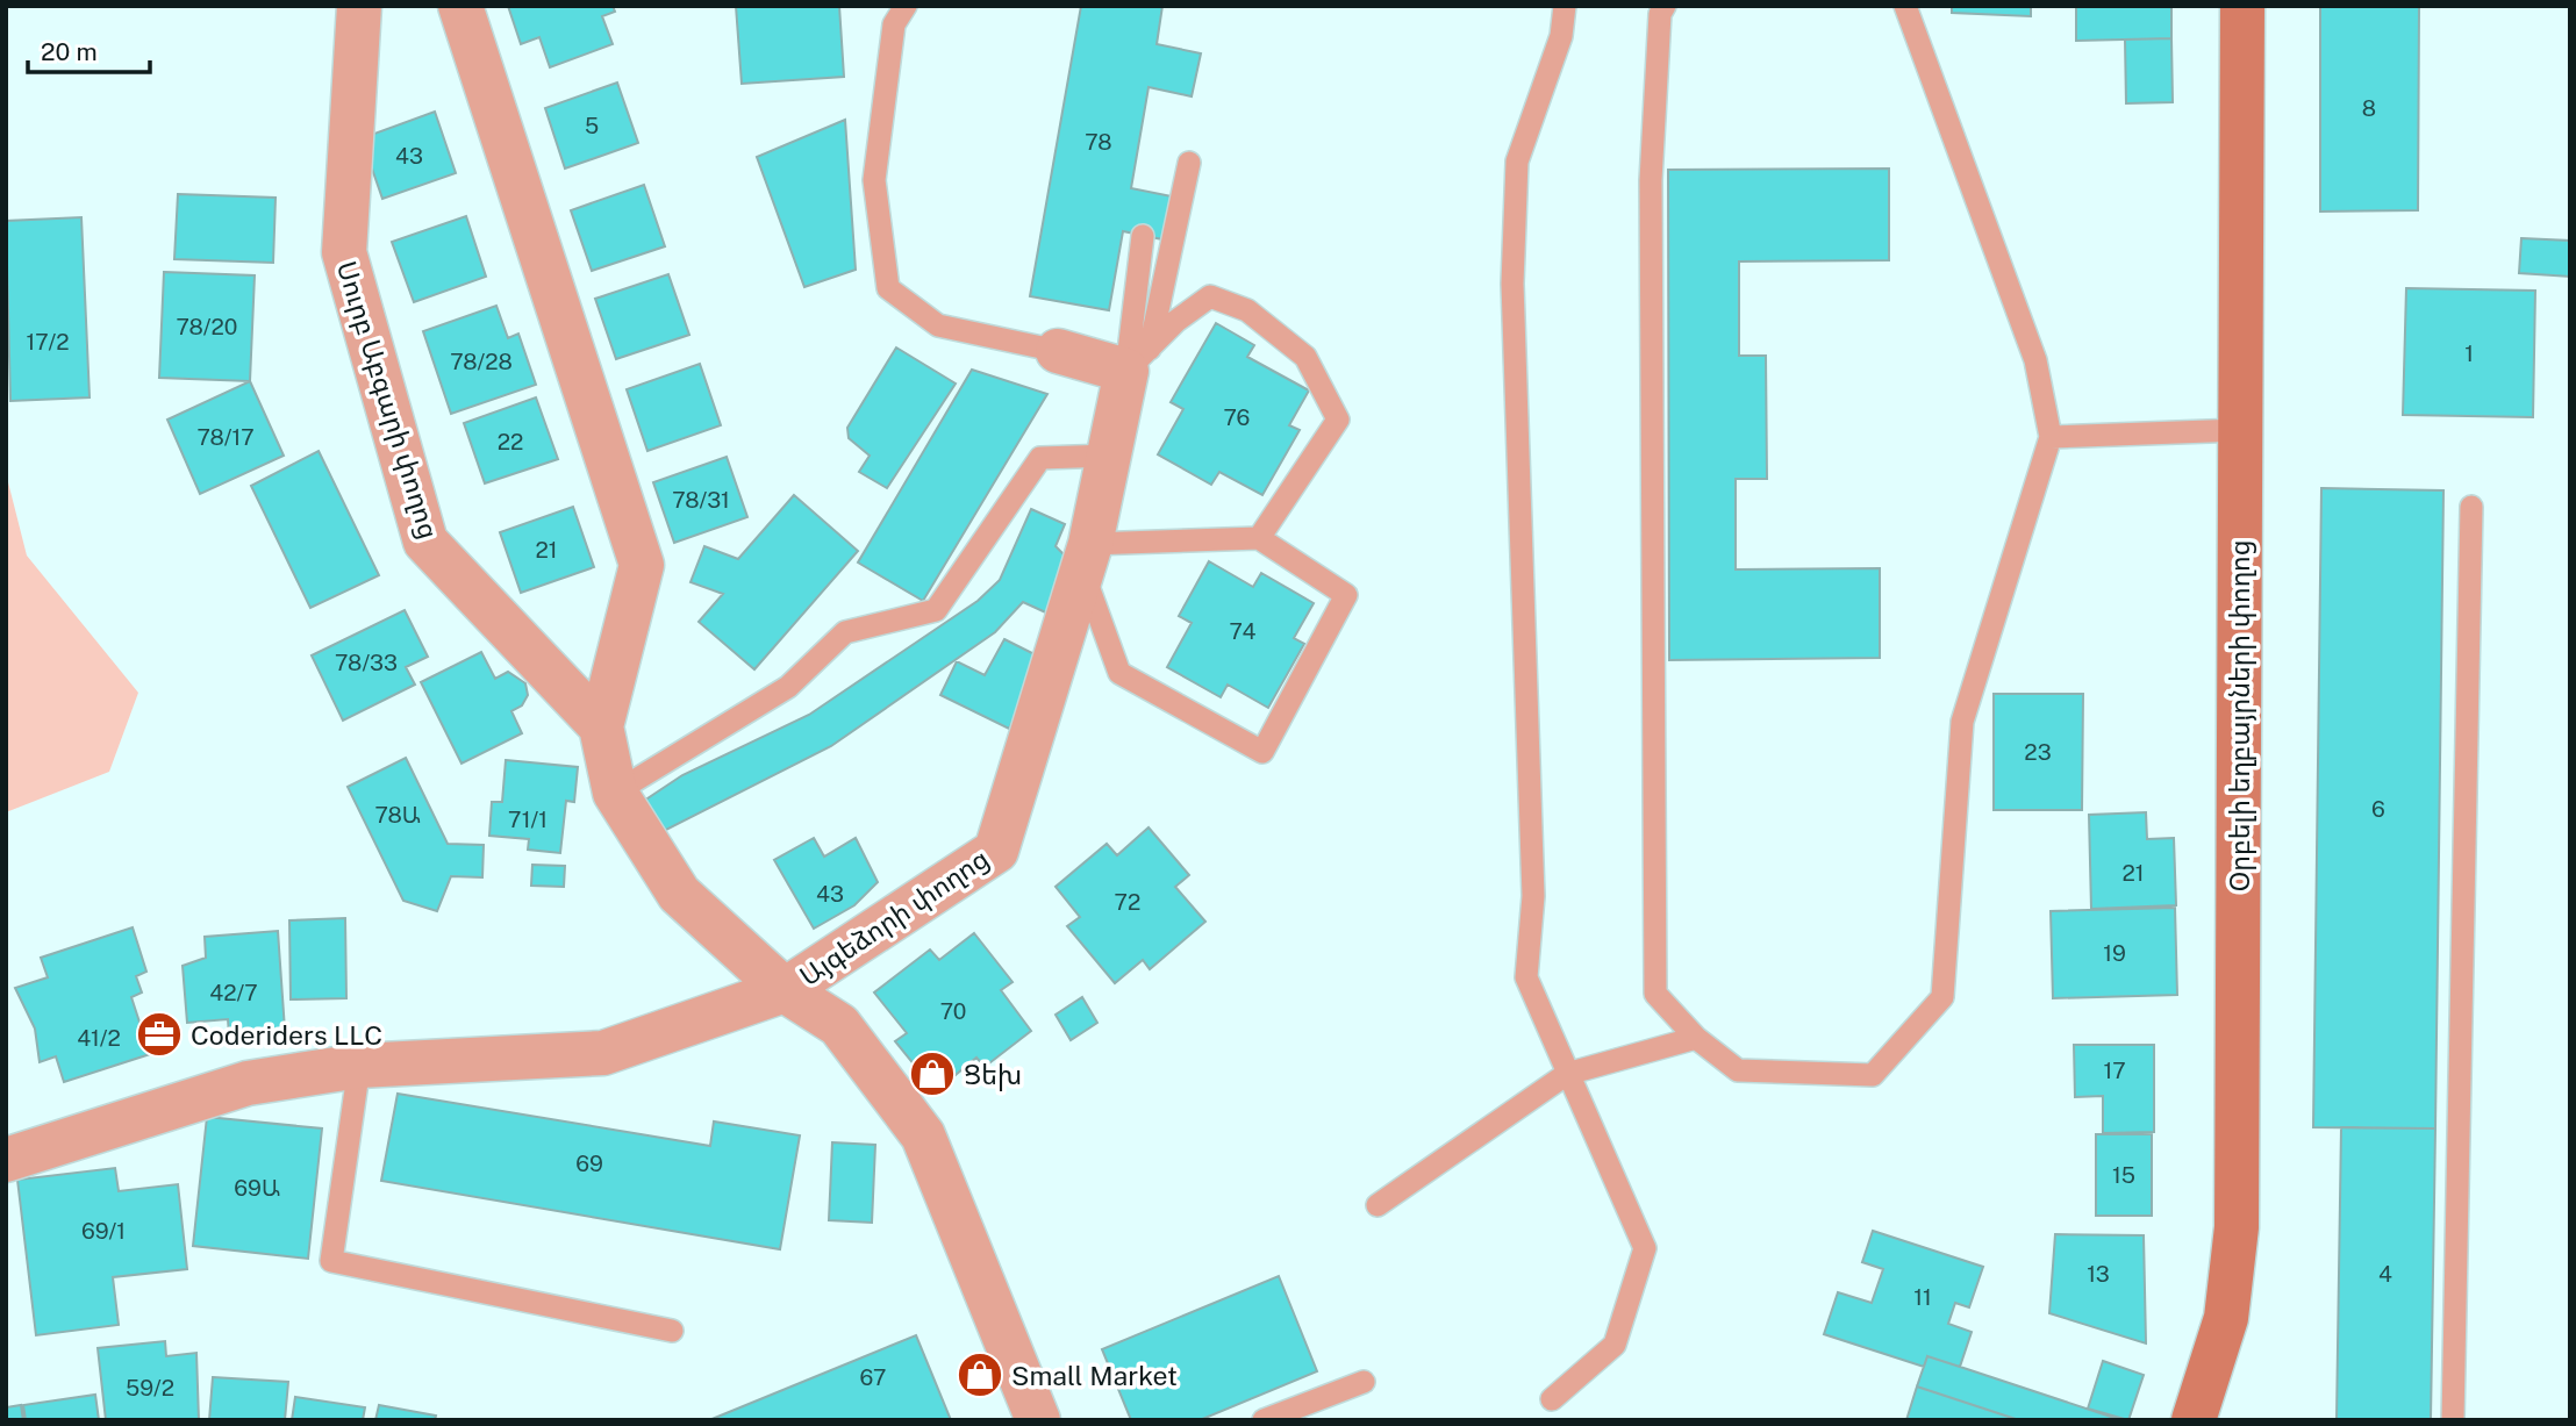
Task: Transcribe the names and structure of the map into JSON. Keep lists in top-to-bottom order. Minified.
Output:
{"streets":{"street":["Սուրբ Աբգարի փողոց","Օրբելի եղբայրների փողոց","Այգեձորի փողոց"]},"places":{"office":["Coderiders LLC"],"shop":["Ցեխ","Small Market"]},"house_numbers":["8","5","78","43","78/20","17/2","1","78/28","76","78/17","22","78/31","21","74","78/33","23","6","78Ա","71/1","21","43","72","19","42/7","70","41/2","17","69","15","69Ա","69/1","13","4","11","67","59/2"],"scale_bar":"20 m"}
